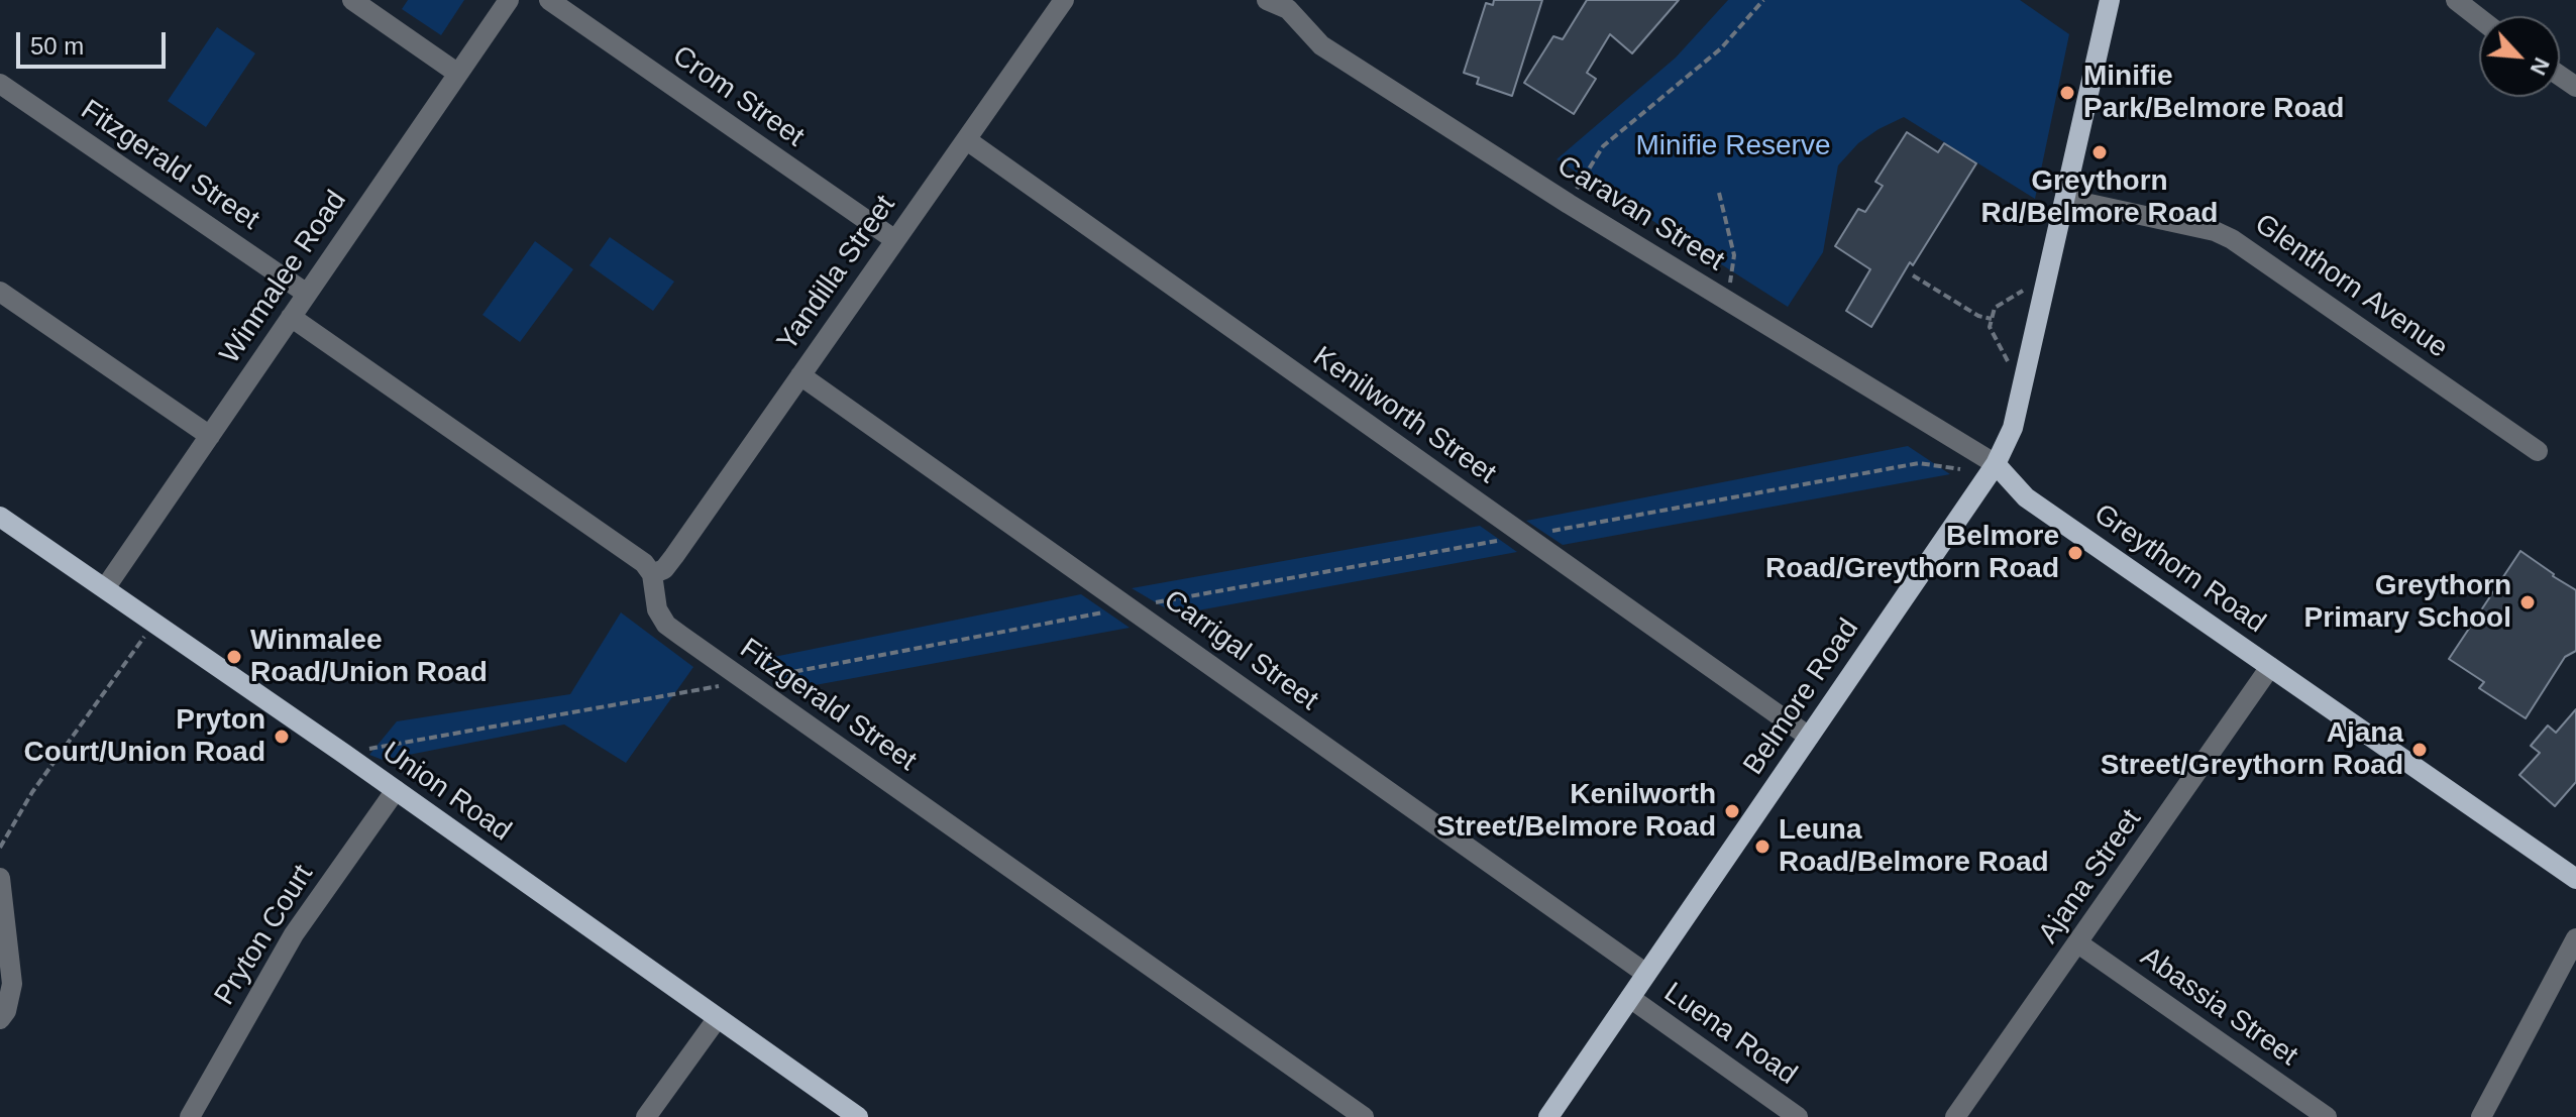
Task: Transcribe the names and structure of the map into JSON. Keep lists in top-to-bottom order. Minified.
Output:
{"streets":{"main road":["Greythorn Road","Belmore Road","Union Road"],"street":["Crom Street","Fitzgerald Street","Caravan Street","Yandilla Street","Winmalee Road","Glenthorn Avenue","Kenilworth Street","Carrigal Street","Ajana Street","Pryton Court","Abassia Street","Luena Road"]},"crossings":[["Crom Street","Yandilla Street"],["Fitzgerald Street","Yandilla Street"],["Fitzgerald Street","Winmalee Road"],["Caravan Street","Greythorn Road"],["Caravan Street","Belmore Road"],["Yandilla Street","Kenilworth Street"],["Yandilla Street","Carrigal Street"],["Winmalee Road","Union Road"],["Glenthorn Avenue","Belmore Road"],["Kenilworth Street","Belmore Road"],["Greythorn Road","Belmore Road"],["Greythorn Road","Ajana Street"],["Carrigal Street","Belmore Road"],["Belmore Road","Luena Road"],["Union Road","Pryton Court"],["Ajana Street","Abassia Street"]],"parks":["Minifie Reserve"],"places":["Minifie Park/Belmore Road","Greythorn Rd/Belmore Road","Belmore Road/Greythorn Road","Greythorn Primary School","Winmalee Road/Union Road","Pryton Court/Union Road","Ajana Street/Greythorn Road","Kenilworth Street/Belmore Road","Leuna Road/Belmore Road"],"scale_bar":"50 m","north":"bottom right"}
